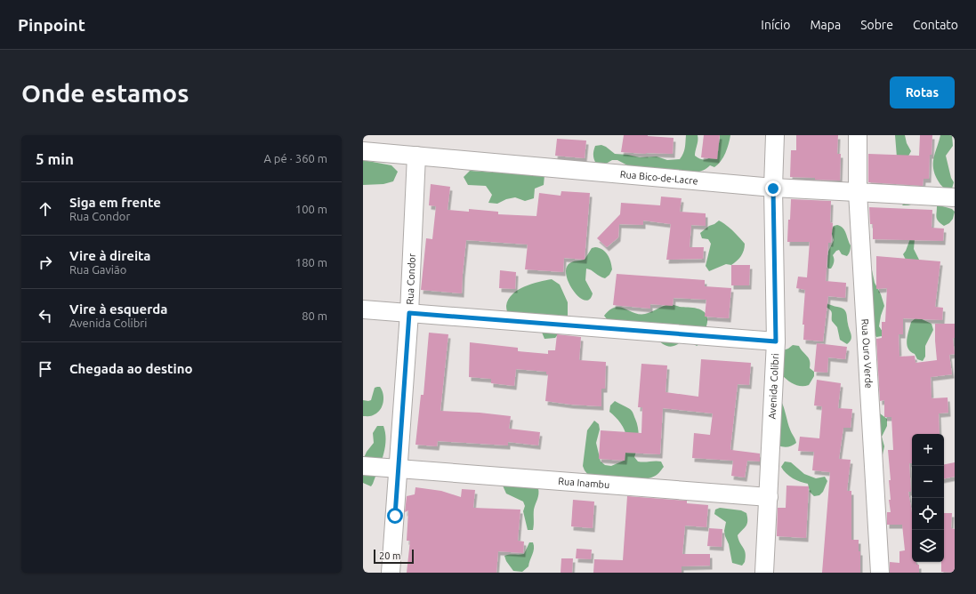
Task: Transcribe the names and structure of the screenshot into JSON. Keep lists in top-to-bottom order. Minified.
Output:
{"streets":{"street":["Rua Bico-de-Lacre","Rua Condor","Rua Ouro Verde","Avenida Colibri","Rua Inambu"]},"crossings":[["Rua Bico-de-Lacre","Rua Condor"],["Rua Bico-de-Lacre","Rua Ouro Verde"],["Rua Bico-de-Lacre","Avenida Colibri"],["Rua Condor","Rua Inambu"],["Avenida Colibri","Rua Inambu"]],"scale_bar":"20 m","page":{"header":"Pinpoint","nav":["Início","Mapa","Sobre","Contato"],"buttons":"Rotas","title":"Onde estamos","heading":["5 min","A pé · 360 m"],"list":[["Siga em frente","Rua Condor","100 m"],["Vire à direita","Rua Gavião","180 m"],["Vire à esquerda","Avenida Colibri","80 m"],"Chegada ao destino"],"map_buttons":["+","−"],"scale":"20 m"}}
